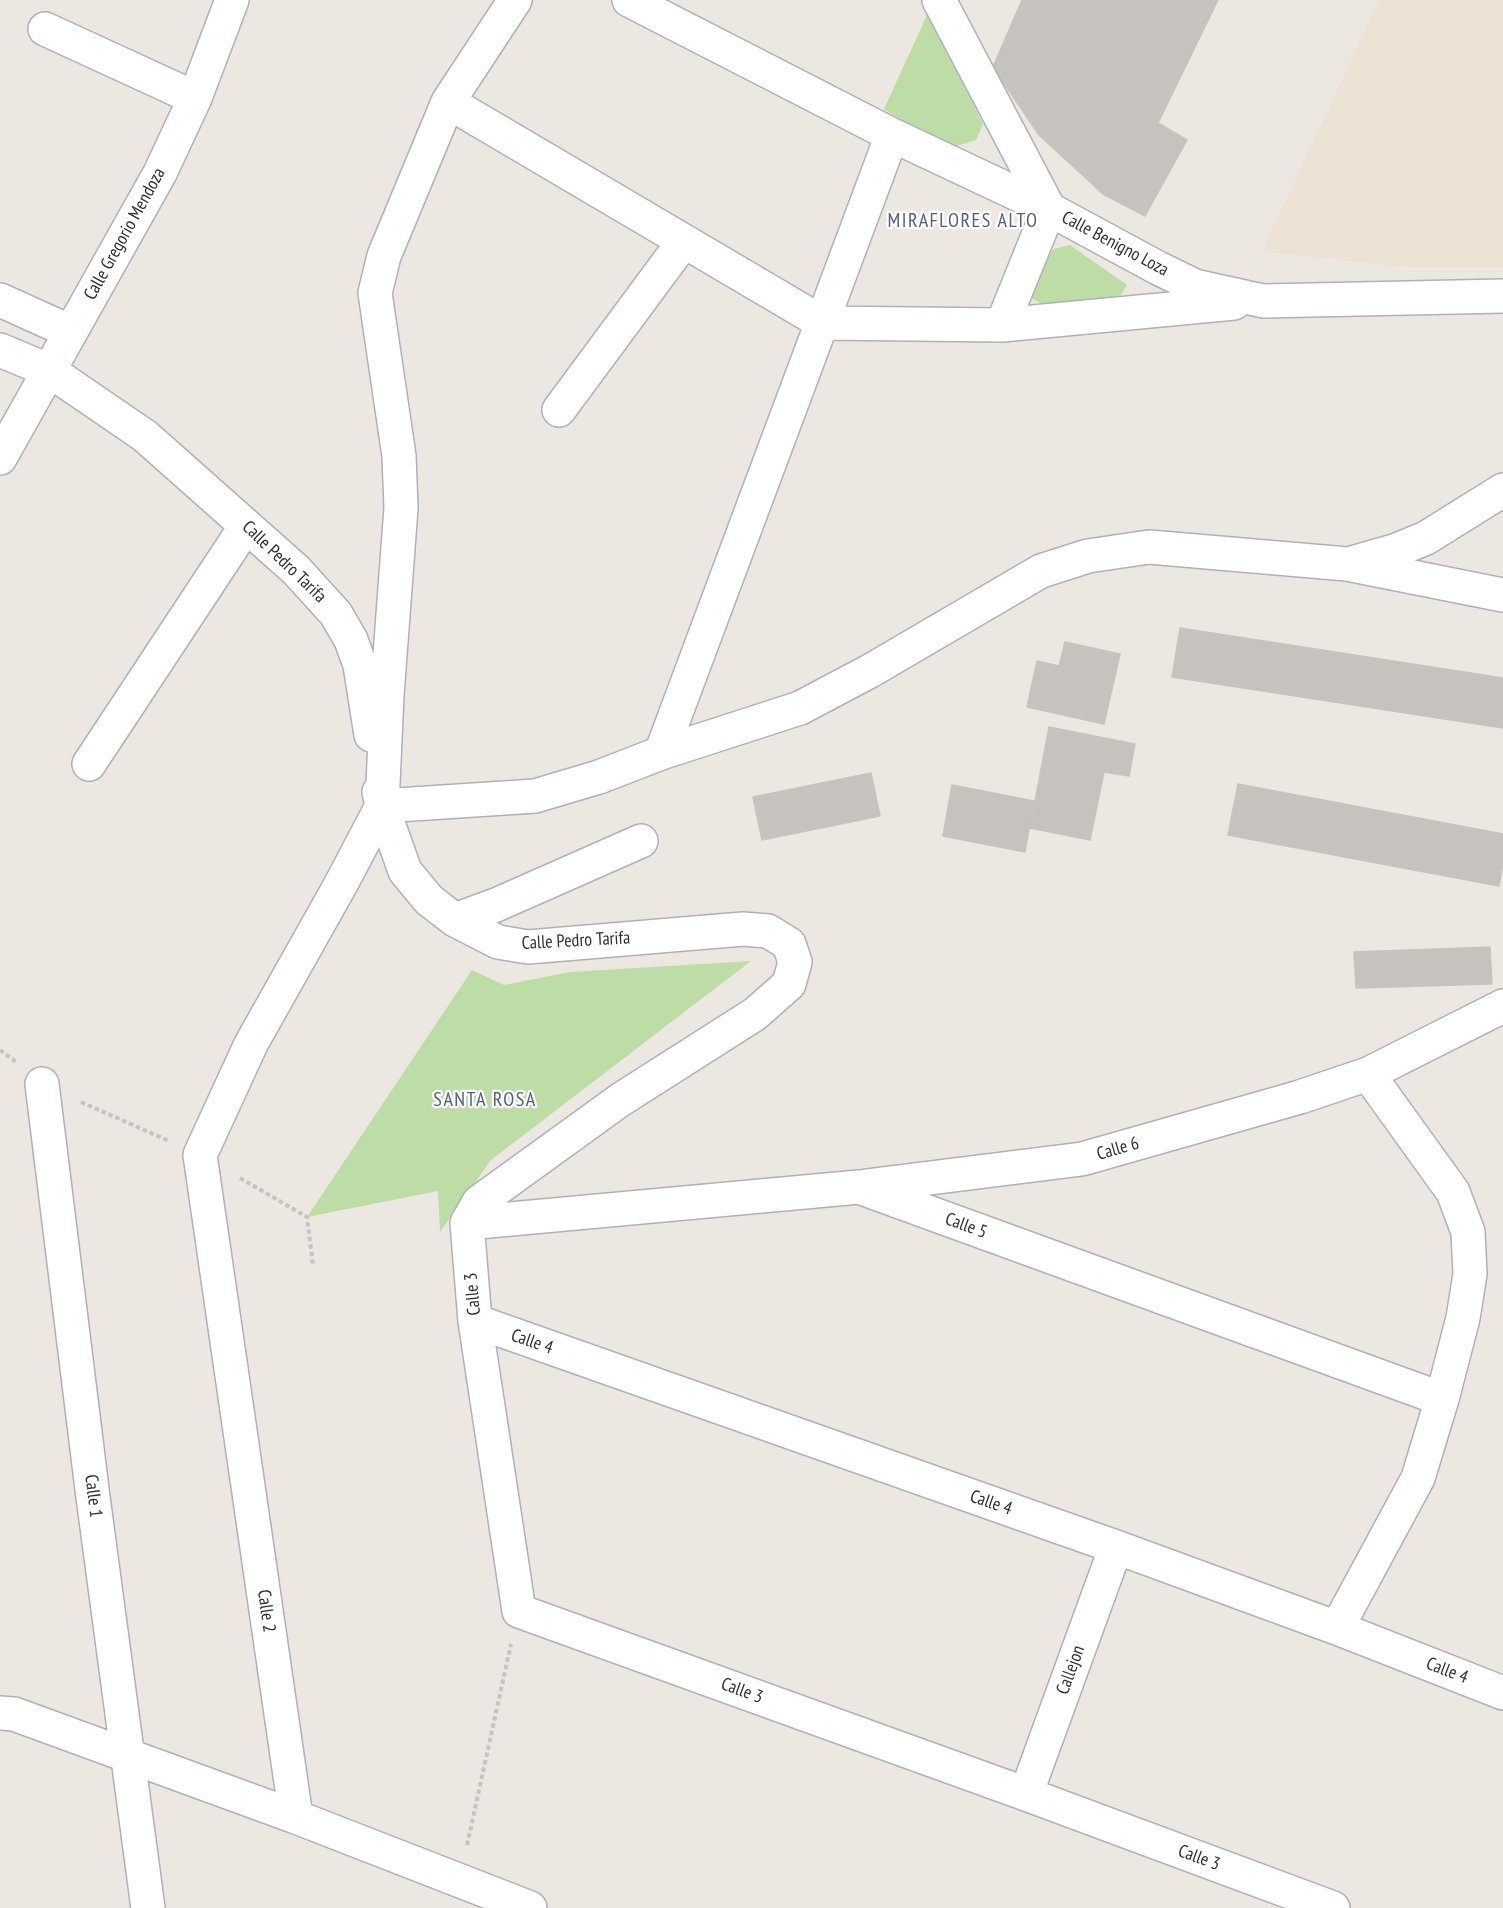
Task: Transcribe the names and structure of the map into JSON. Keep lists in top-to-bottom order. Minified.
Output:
{"streets":{"street":["Calle Gregorio Mendoza","Calle Benigno Loza","Calle Pedro Tarifa","Calle 6","Calle 5","Calle 3","Calle 4","Calle 1","Calle 2","Callejon"]},"crossings":[["Calle Gregorio Mendoza","Calle Pedro Tarifa"],["Calle Pedro Tarifa","Calle 5"],["Calle Pedro Tarifa","Calle 3"],["Calle 6","Calle 5"],["Calle 5","Calle 3"],["Calle 3","Calle 4"],["Calle 3","Callejon"],["Calle 4","Callejon"]],"districts":["MIRAFLORES ALTO","SANTA ROSA"]}
